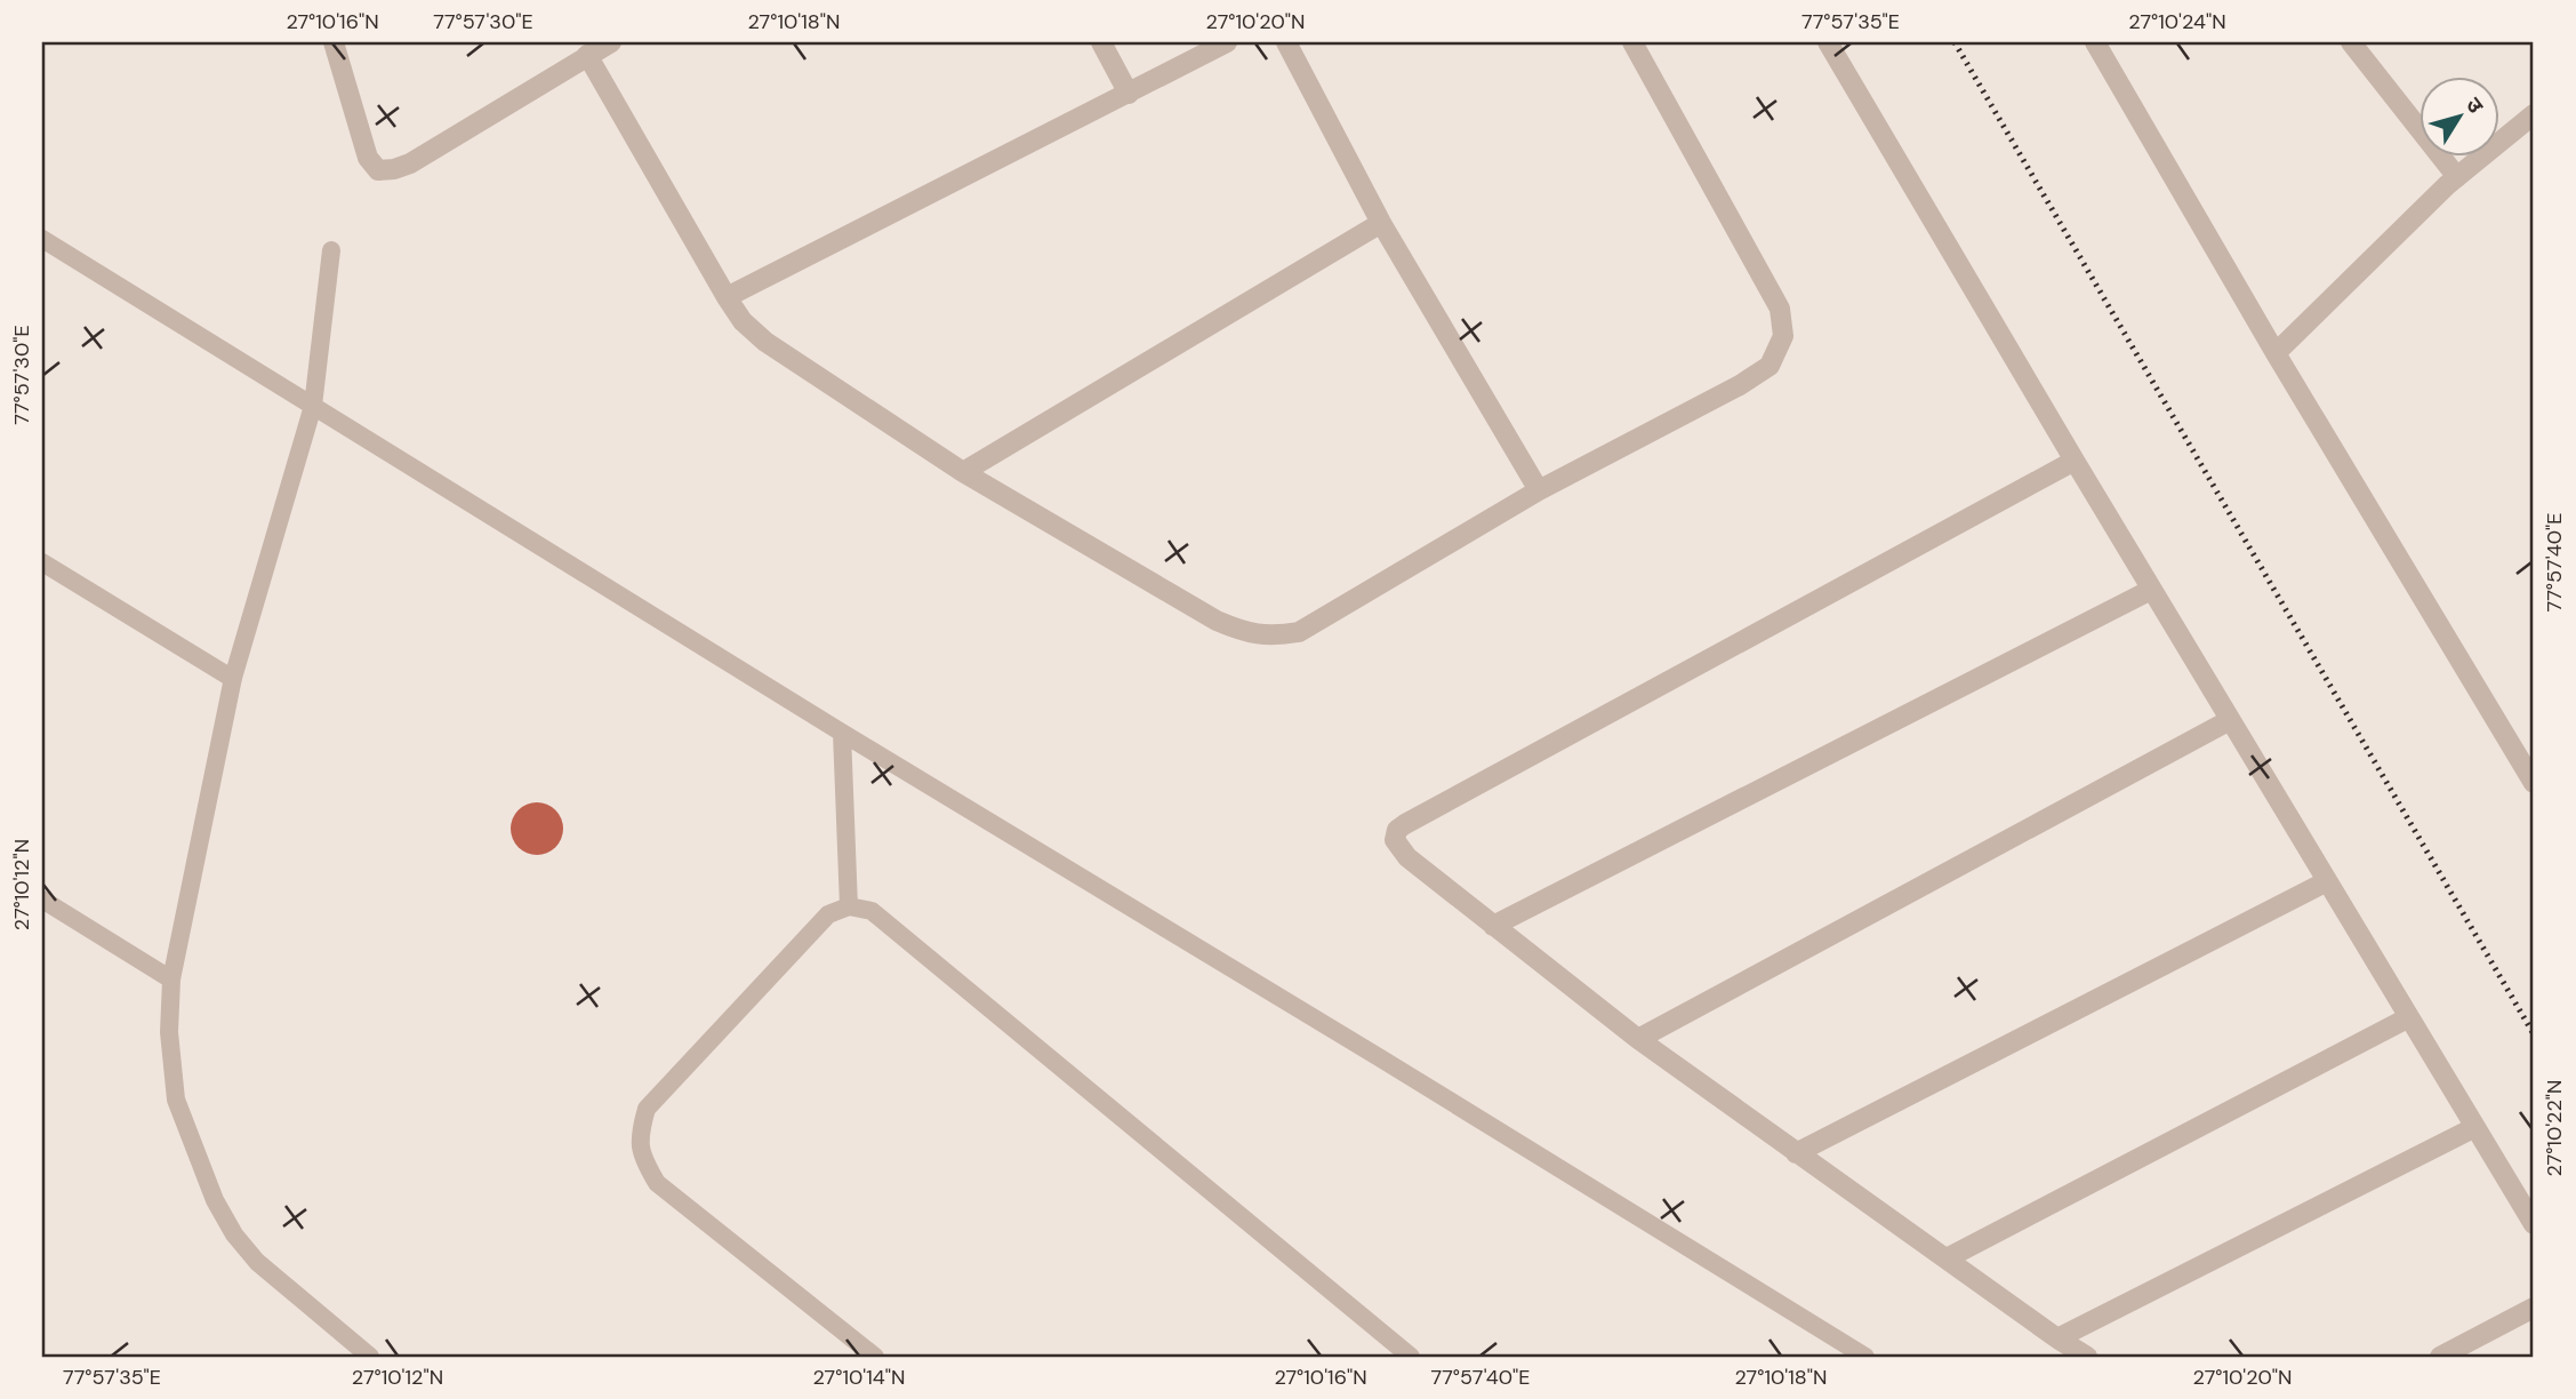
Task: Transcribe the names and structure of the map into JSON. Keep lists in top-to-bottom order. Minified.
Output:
{"north":"top right","coordinates":["27°10'16\"N","77°57'30\"E","27°10'18\"N","27°10'20\"N","77°57'35\"E","27°10'24\"N","77°57'40\"E","27°10'12\"N","27°10'22\"N","27°10'14\"N"]}
